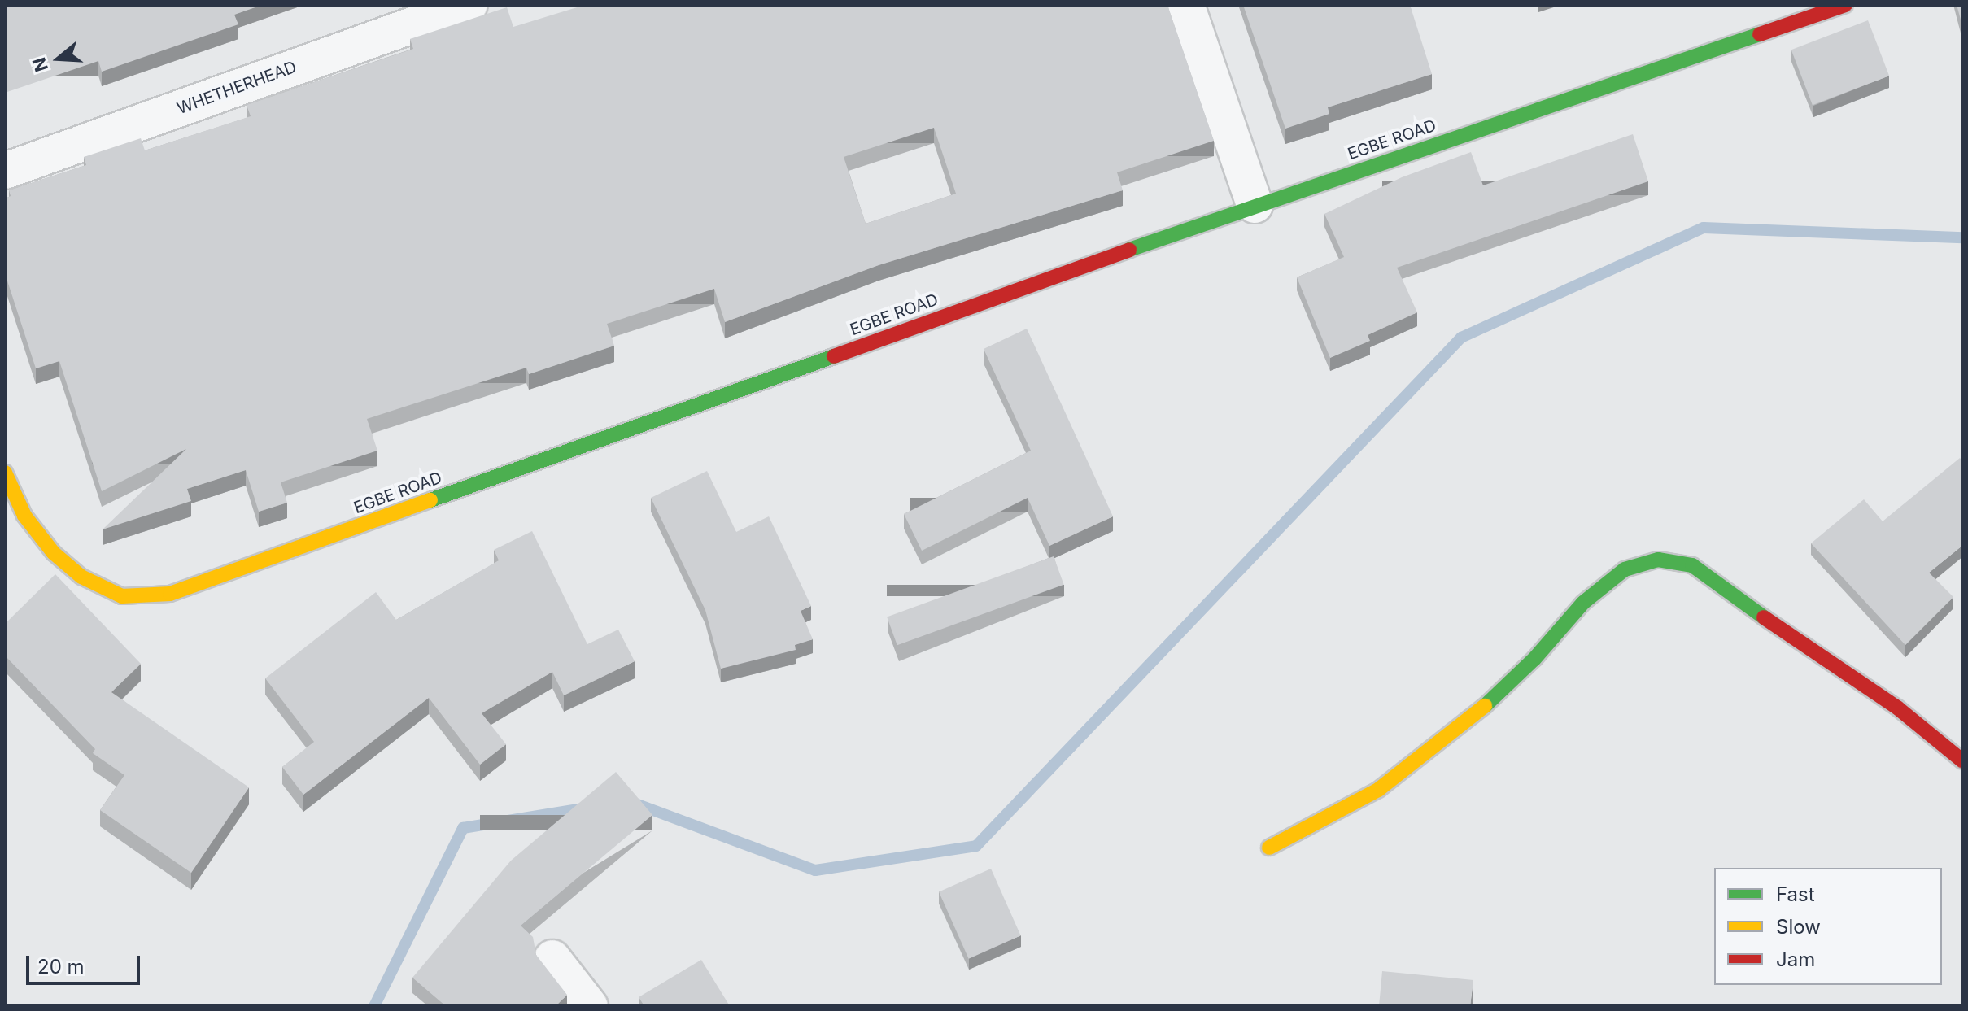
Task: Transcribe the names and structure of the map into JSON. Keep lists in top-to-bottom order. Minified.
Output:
{"streets":{"street":["WHETHERHEAD","EGBE ROAD"]},"legend":["Fast","Slow","Jam"],"scale_bar":"20 m","north":"left"}
